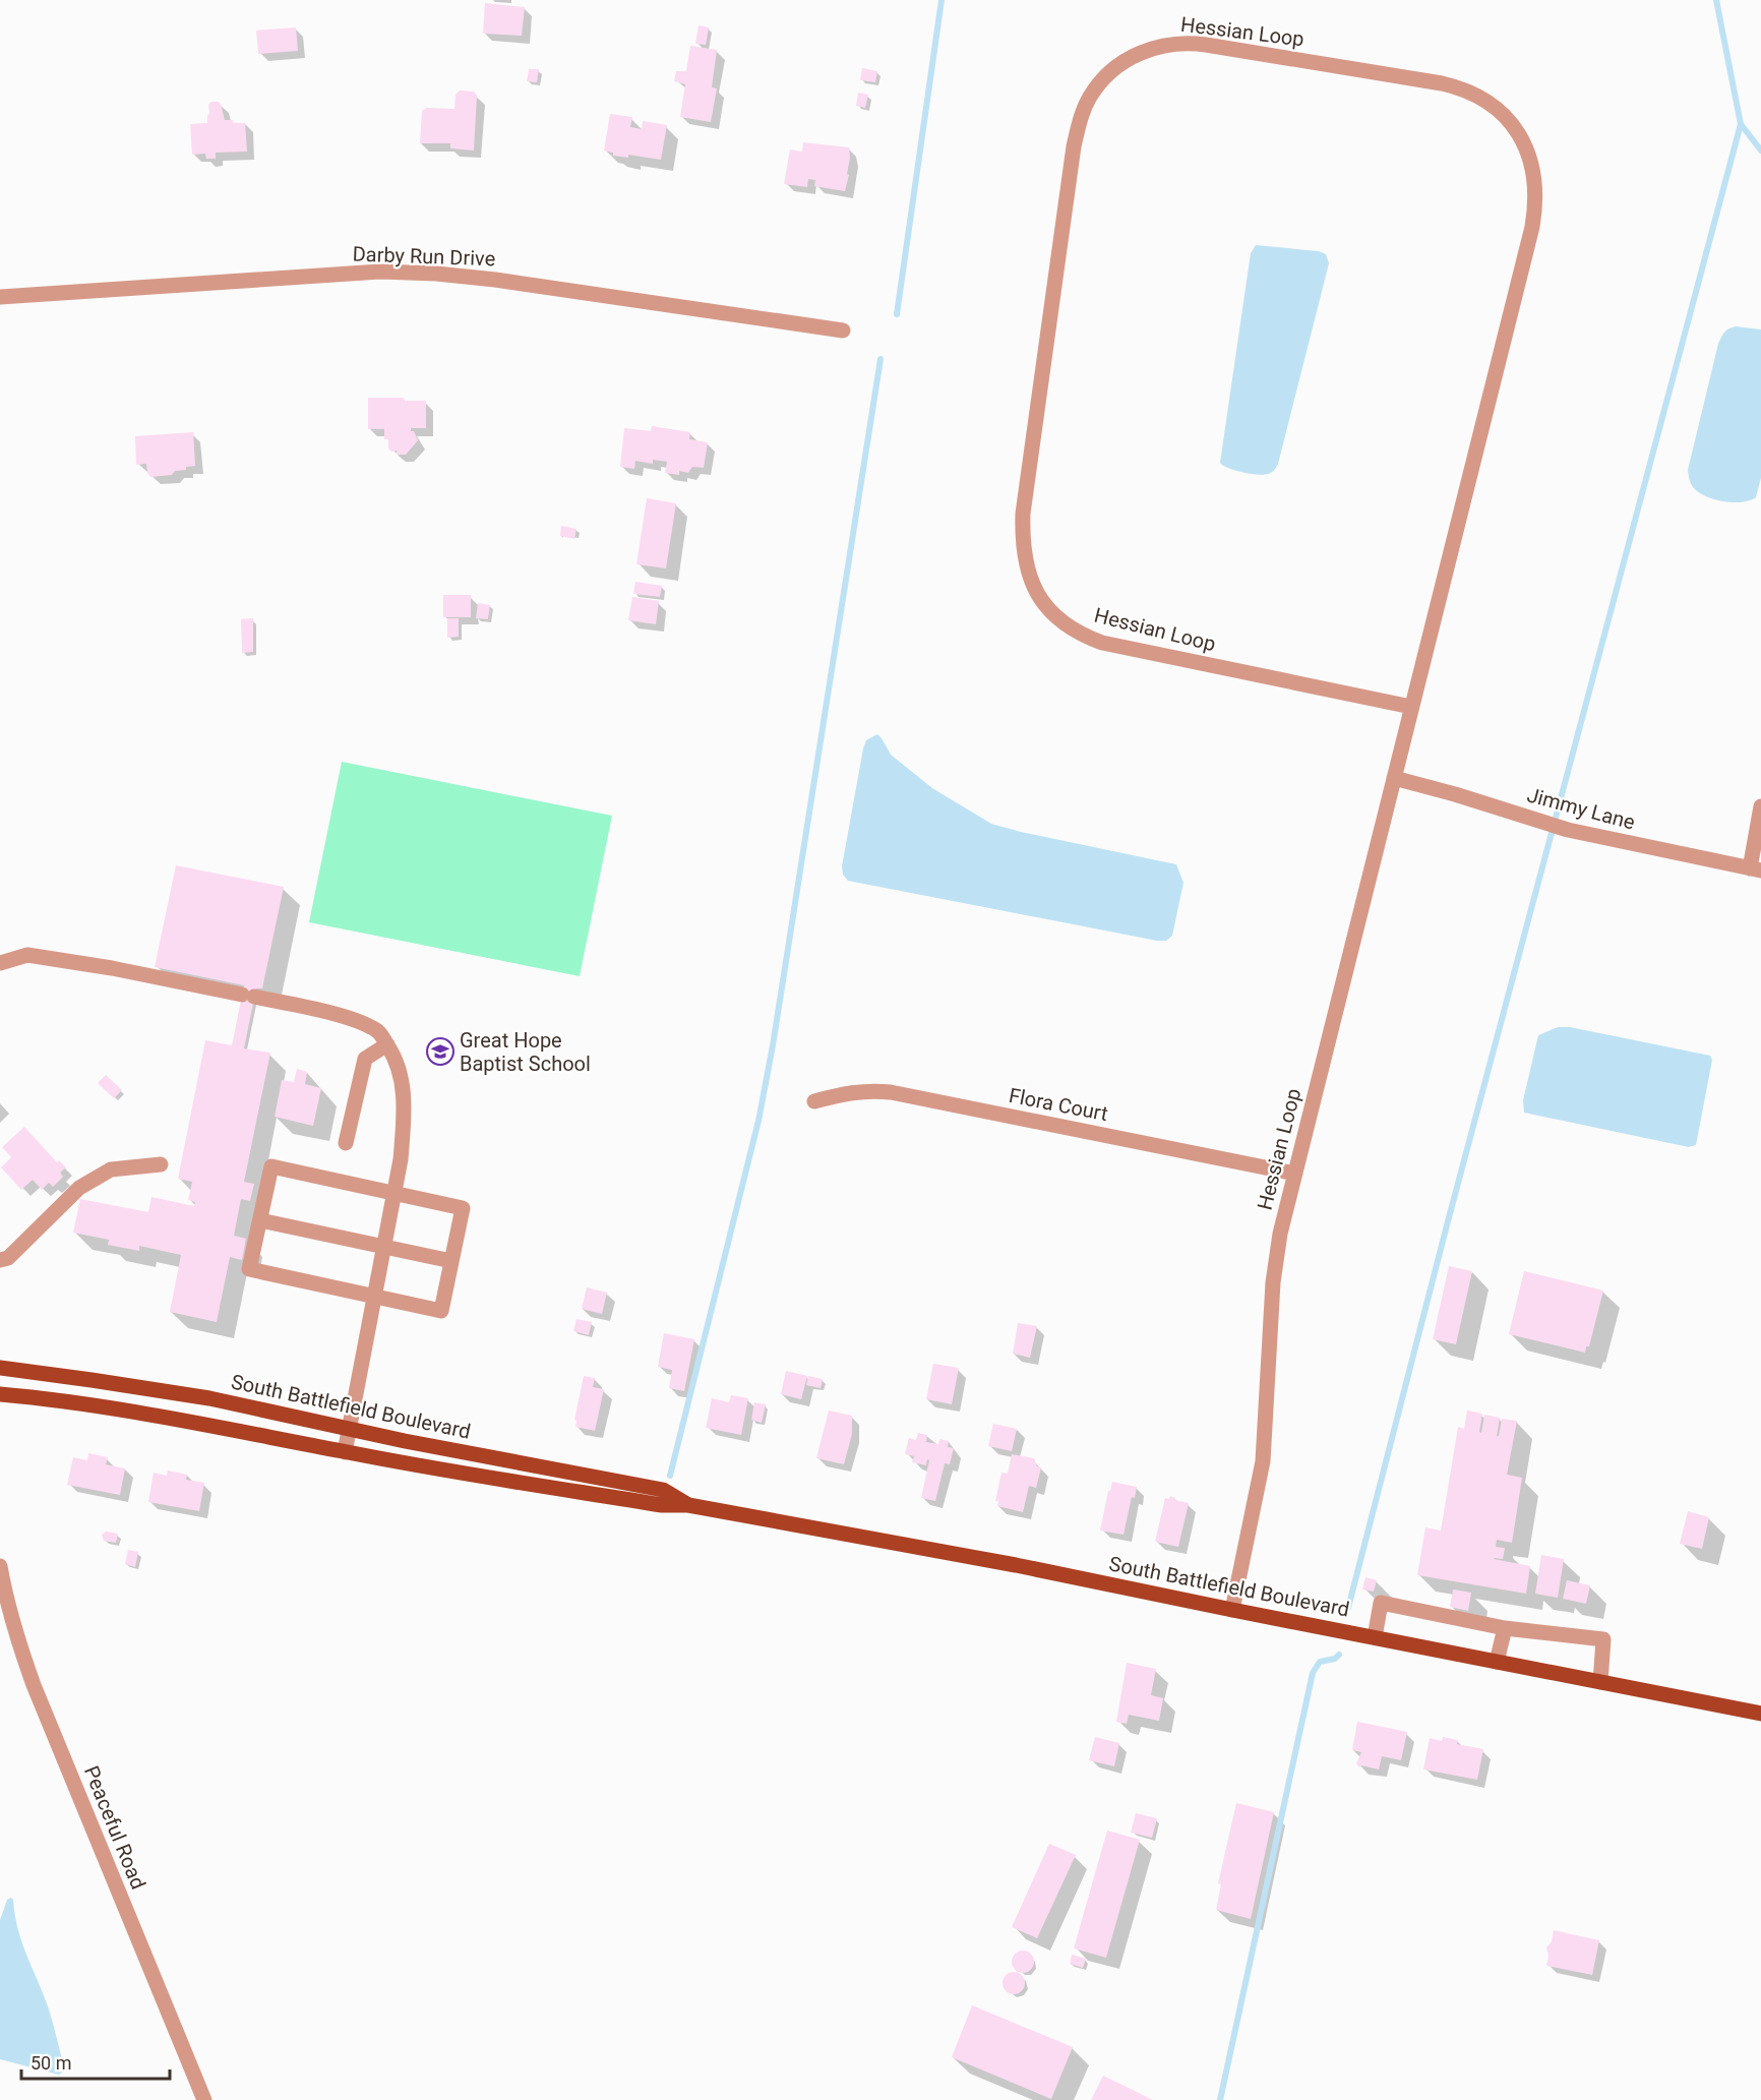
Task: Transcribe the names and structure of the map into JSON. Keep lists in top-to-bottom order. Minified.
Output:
{"streets":{"main road":["South Battlefield Boulevard"],"street":["Hessian Loop","Darby Run Drive","Jimmy Lane","Flora Court","Peaceful Road"]},"crossings":[["Hessian Loop","Jimmy Lane"],["Hessian Loop","Flora Court"],["Hessian Loop","South Battlefield Boulevard"]],"places":{"school or university":["Great Hope Baptist School"]},"scale_bar":"50 m"}
